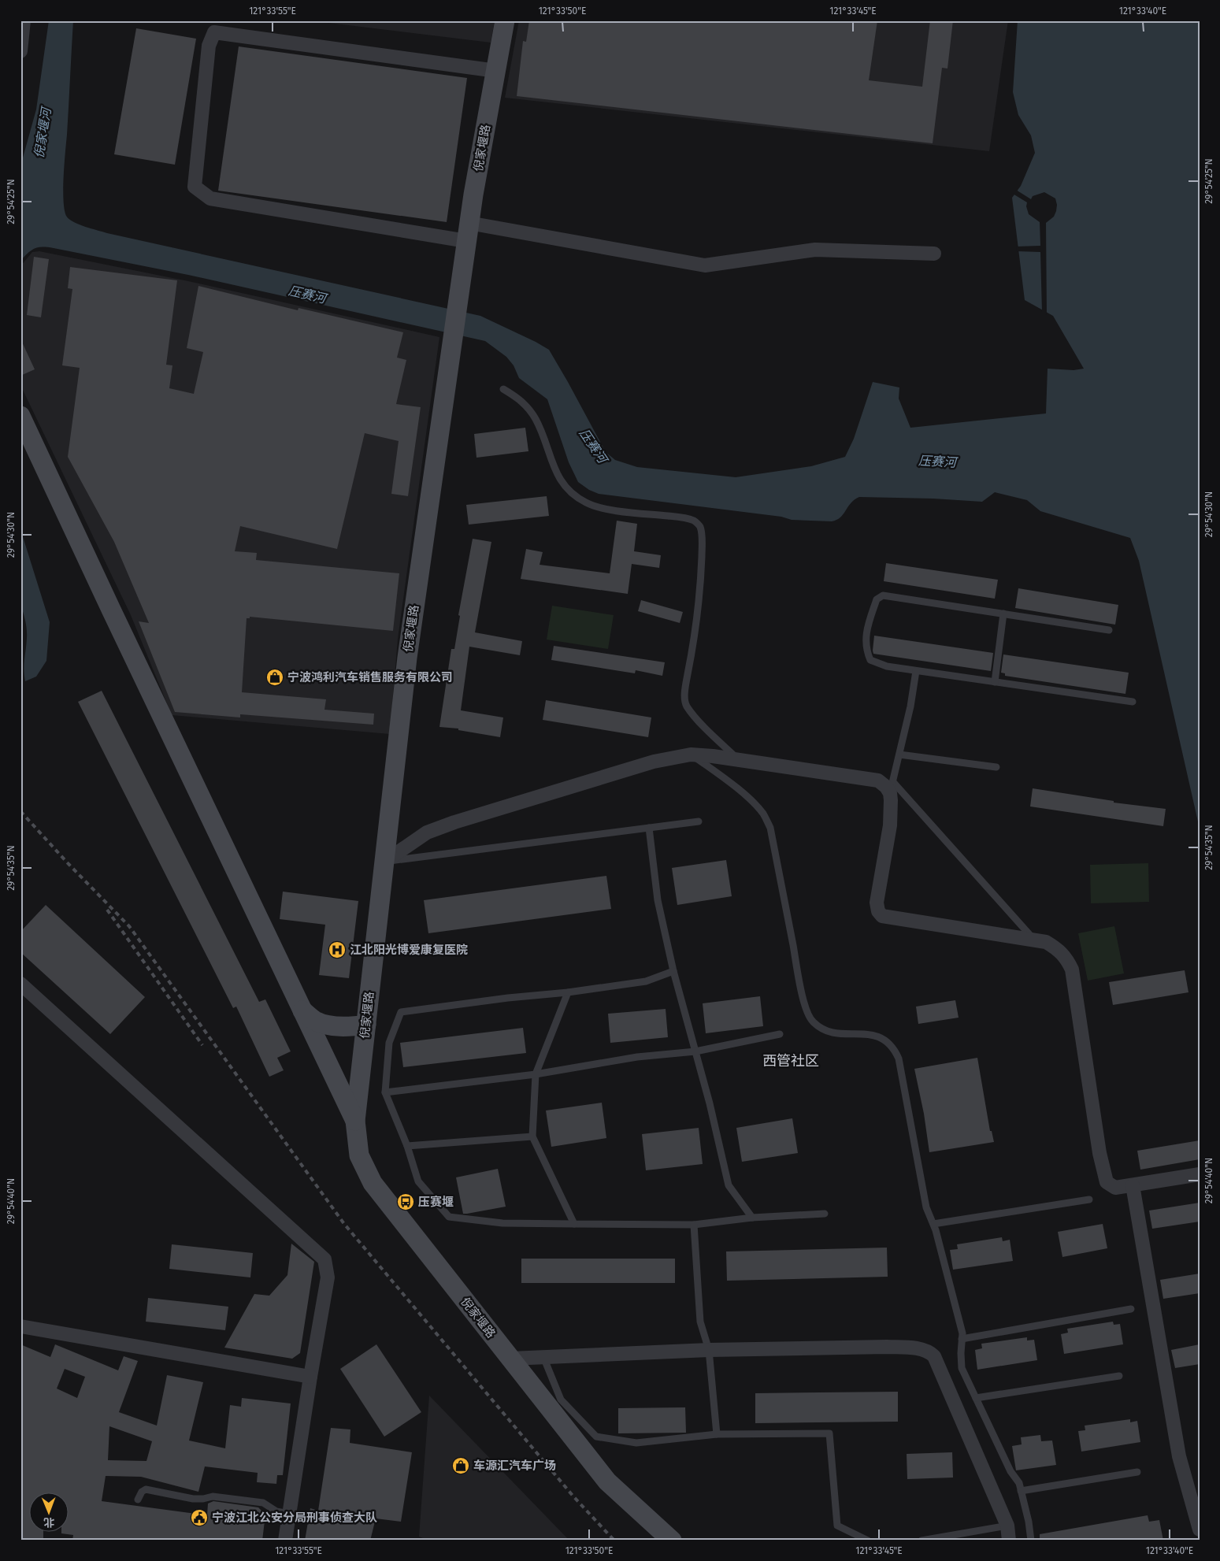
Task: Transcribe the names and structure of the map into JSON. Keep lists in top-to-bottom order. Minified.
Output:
{"streets":{"main road":["倪家堰路"]},"districts":["西管社区"],"water":["倪家堰河","压赛河"],"places":{"shop":["宁波鸿利汽车销售服务有限公司","车源汇汽车广场"],"hospital":["江北阳光博爱康复医院"],"bus stop":["压赛堰"],"public building":["宁波江北公安分局刑事侦查大队"]},"north":"bottom","coordinates":["121°33'55\"E","121°33'50\"E","121°33'45\"E","121°33'40\"E","29°54'25\"N","29°54'30\"N","29°54'35\"N","29°54'40\"N"]}
